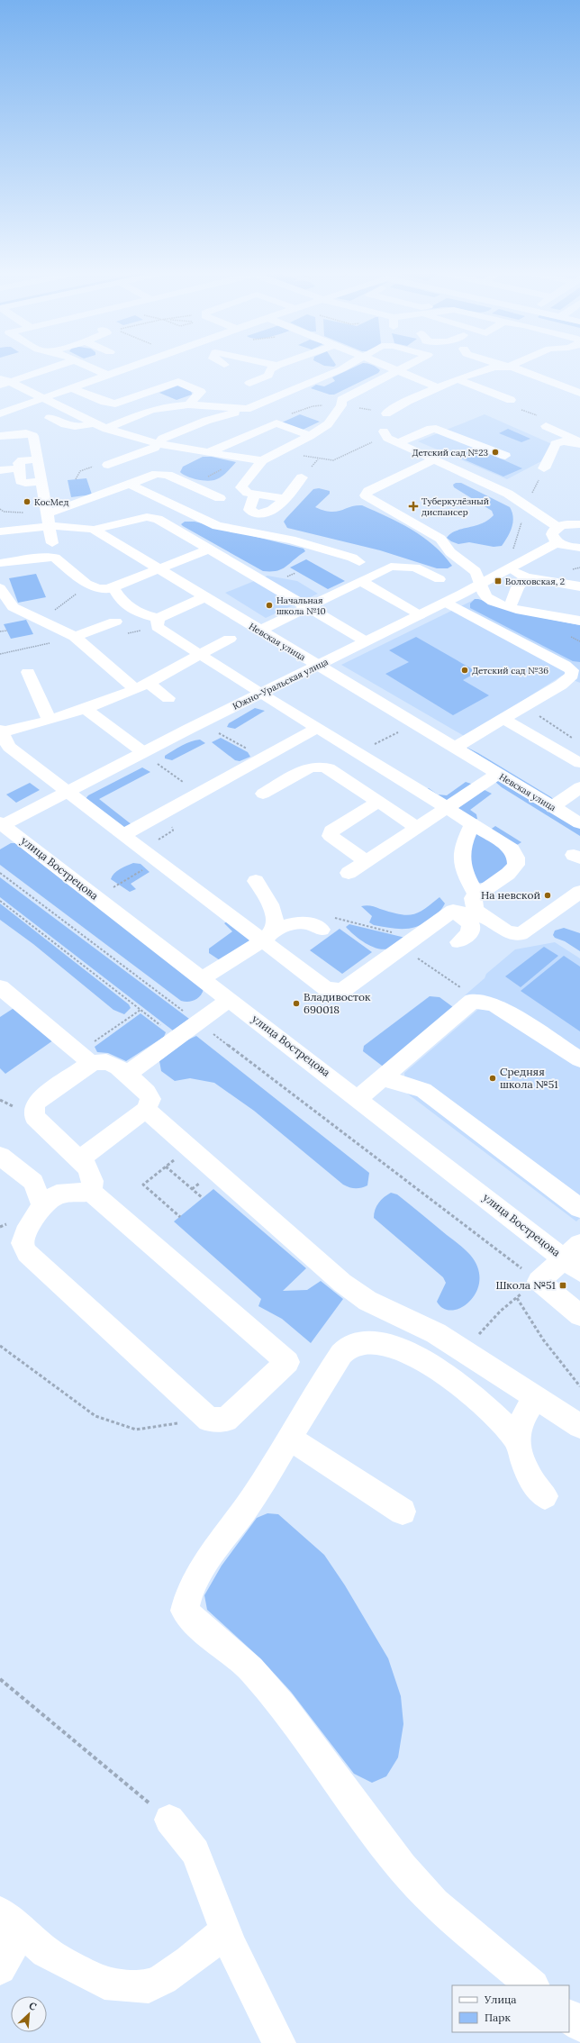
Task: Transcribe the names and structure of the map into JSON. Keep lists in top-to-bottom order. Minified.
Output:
{"streets":{"main road":["Невская улица","Южно-Уральская улица","улица Вострецова"]},"crossings":[["Невская улица","Южно-Уральская улица"],["Южно-Уральская улица","улица Вострецова"]],"places":{"other":["Детский сад №23","КосМед","Начальная школа №10","Детский сад №36","На невской","Владивосток 690018","Средняя школа №51"],"health":["Туберкулёзный диспансер"],"transit":["Волховская, 2","Школа №51"]},"legend":["Улица","Парк"],"north":"top right"}
